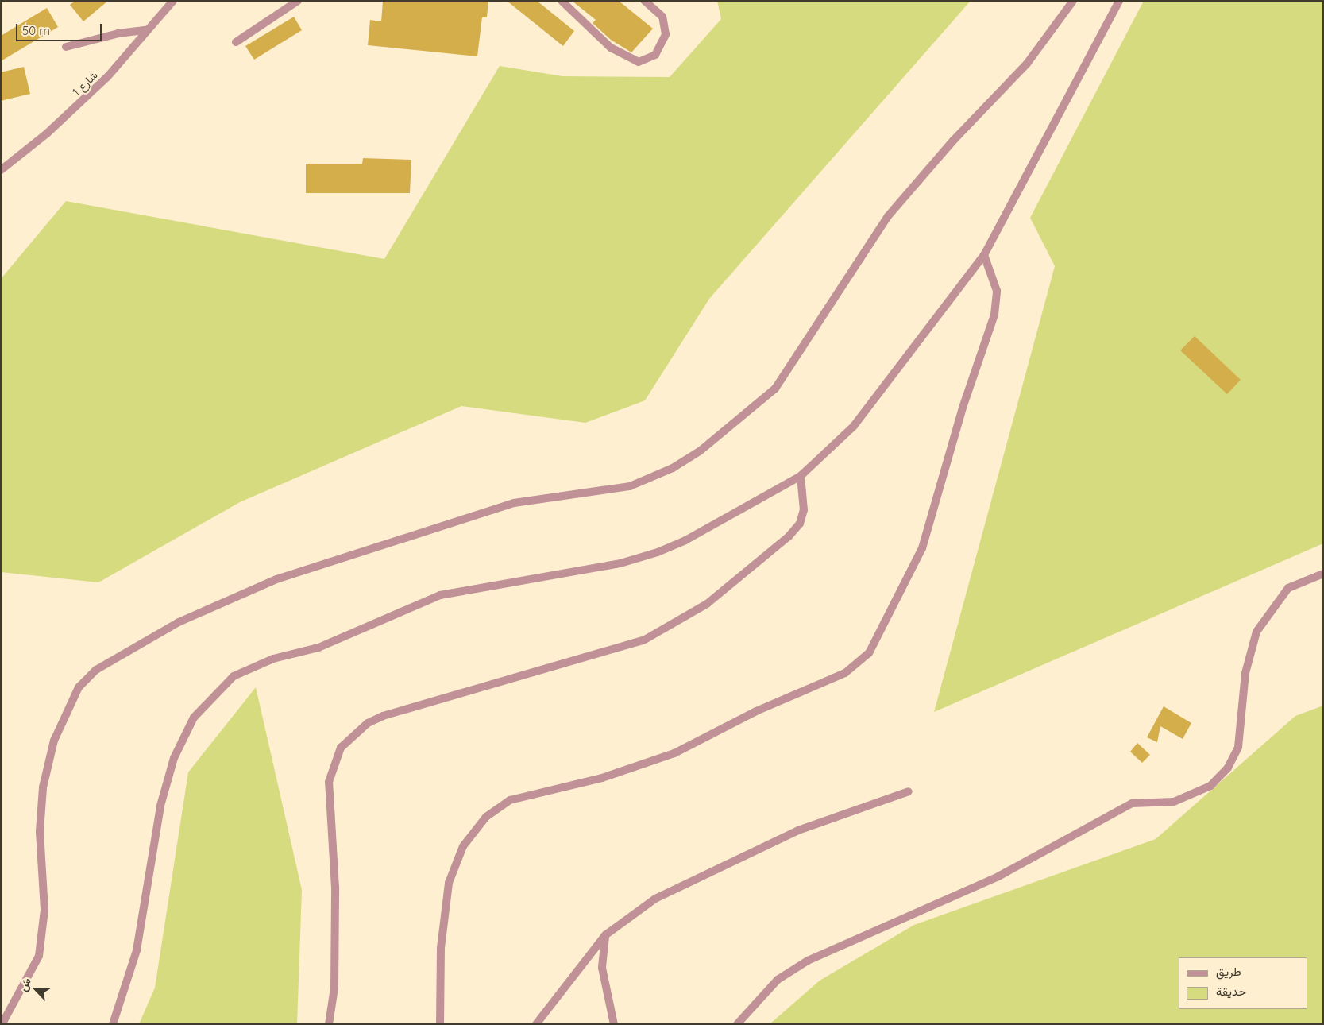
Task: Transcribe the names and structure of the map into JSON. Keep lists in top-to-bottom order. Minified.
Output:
{"streets":{"street":["شارع 1"]},"legend":["طريق","حديقة"],"scale_bar":"50 m","north":"top left"}
